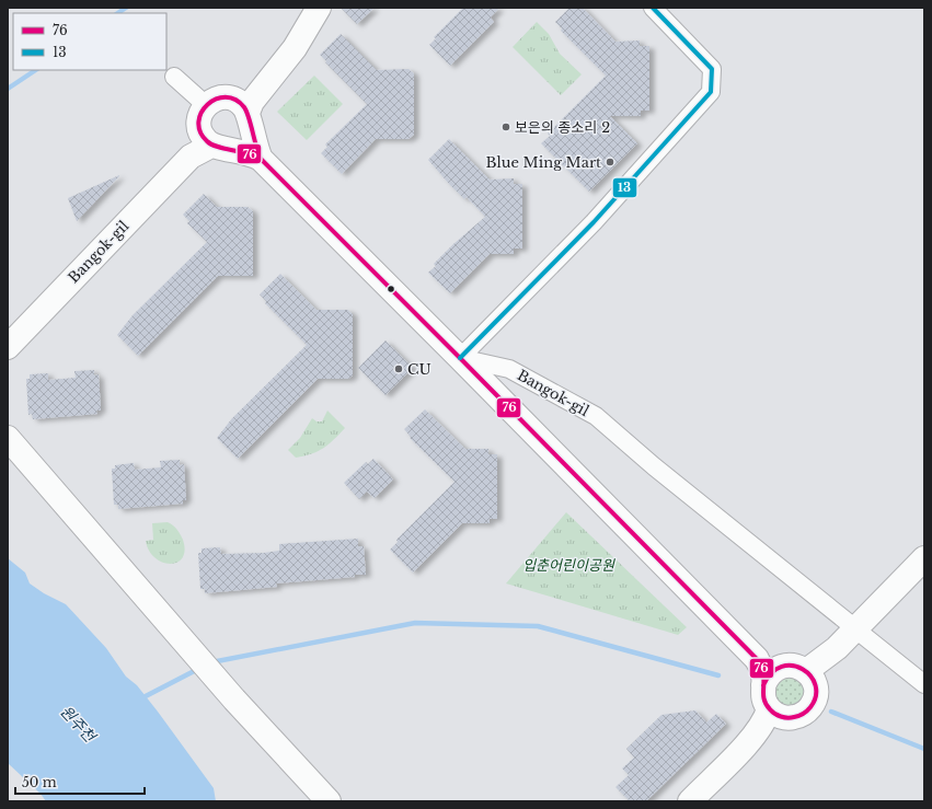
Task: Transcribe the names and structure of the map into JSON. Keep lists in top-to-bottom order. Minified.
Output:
{"streets":{"street":["Bangok-gil"]},"water":["원주천"],"parks":["입춘어린이공원"],"places":["보은의 종소리 2","Blue Ming Mart","CU"],"lines":["transit line 13","transit line 76"],"legend":["76","13"],"scale_bar":"50 m"}
